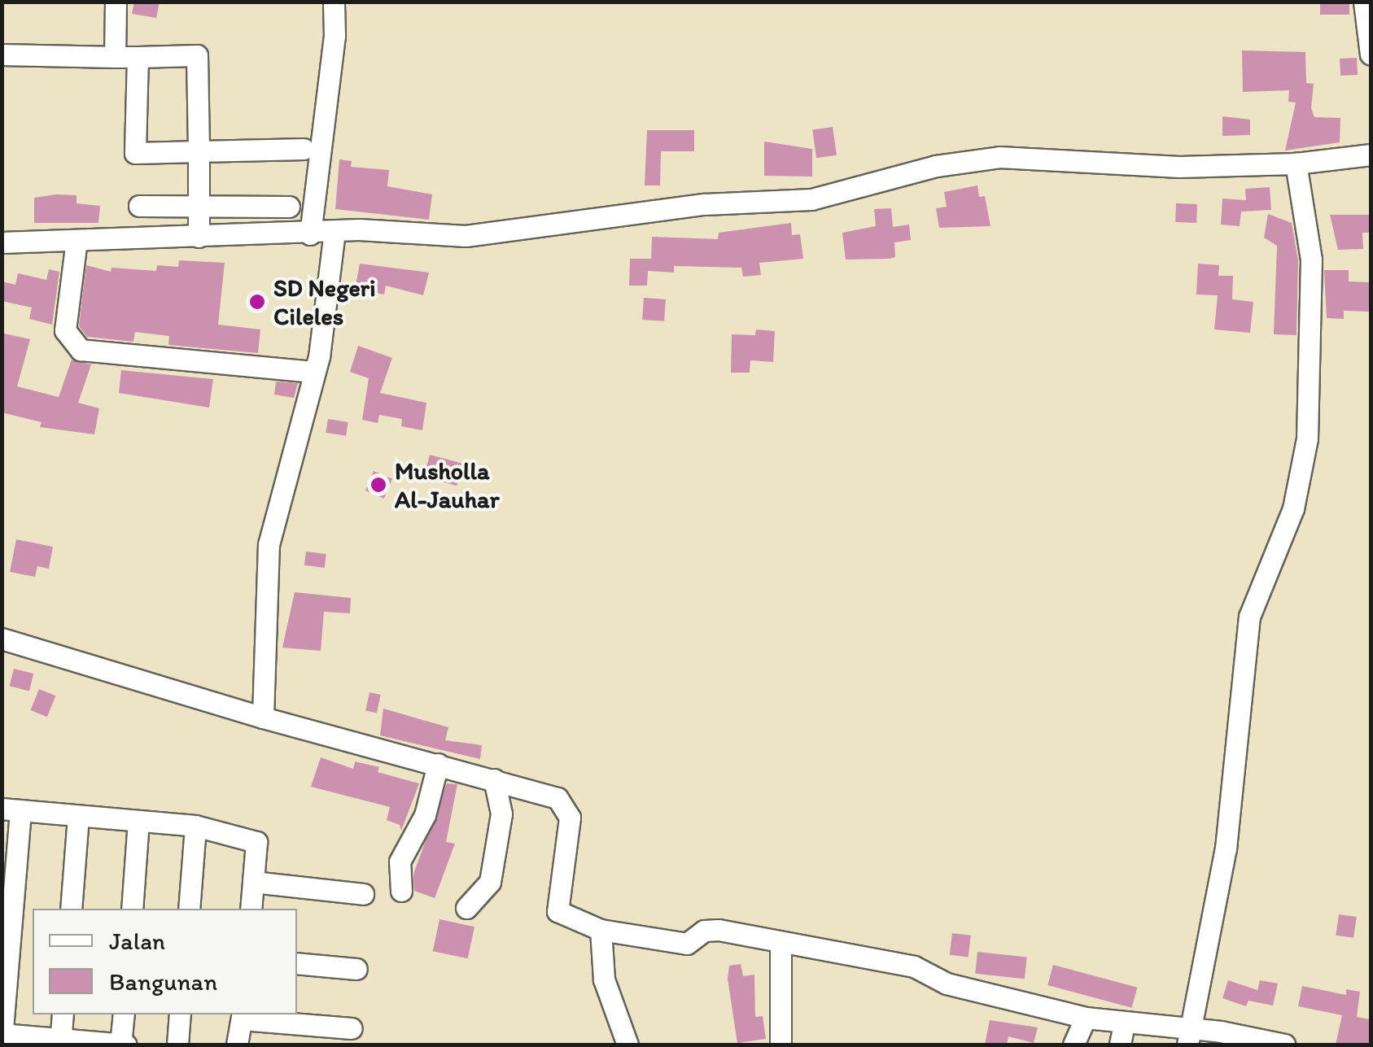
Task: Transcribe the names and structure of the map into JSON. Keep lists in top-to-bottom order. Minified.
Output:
{"places":["SD Negeri Cileles","Musholla Al-Jauhar"],"legend":["Jalan","Bangunan"]}
